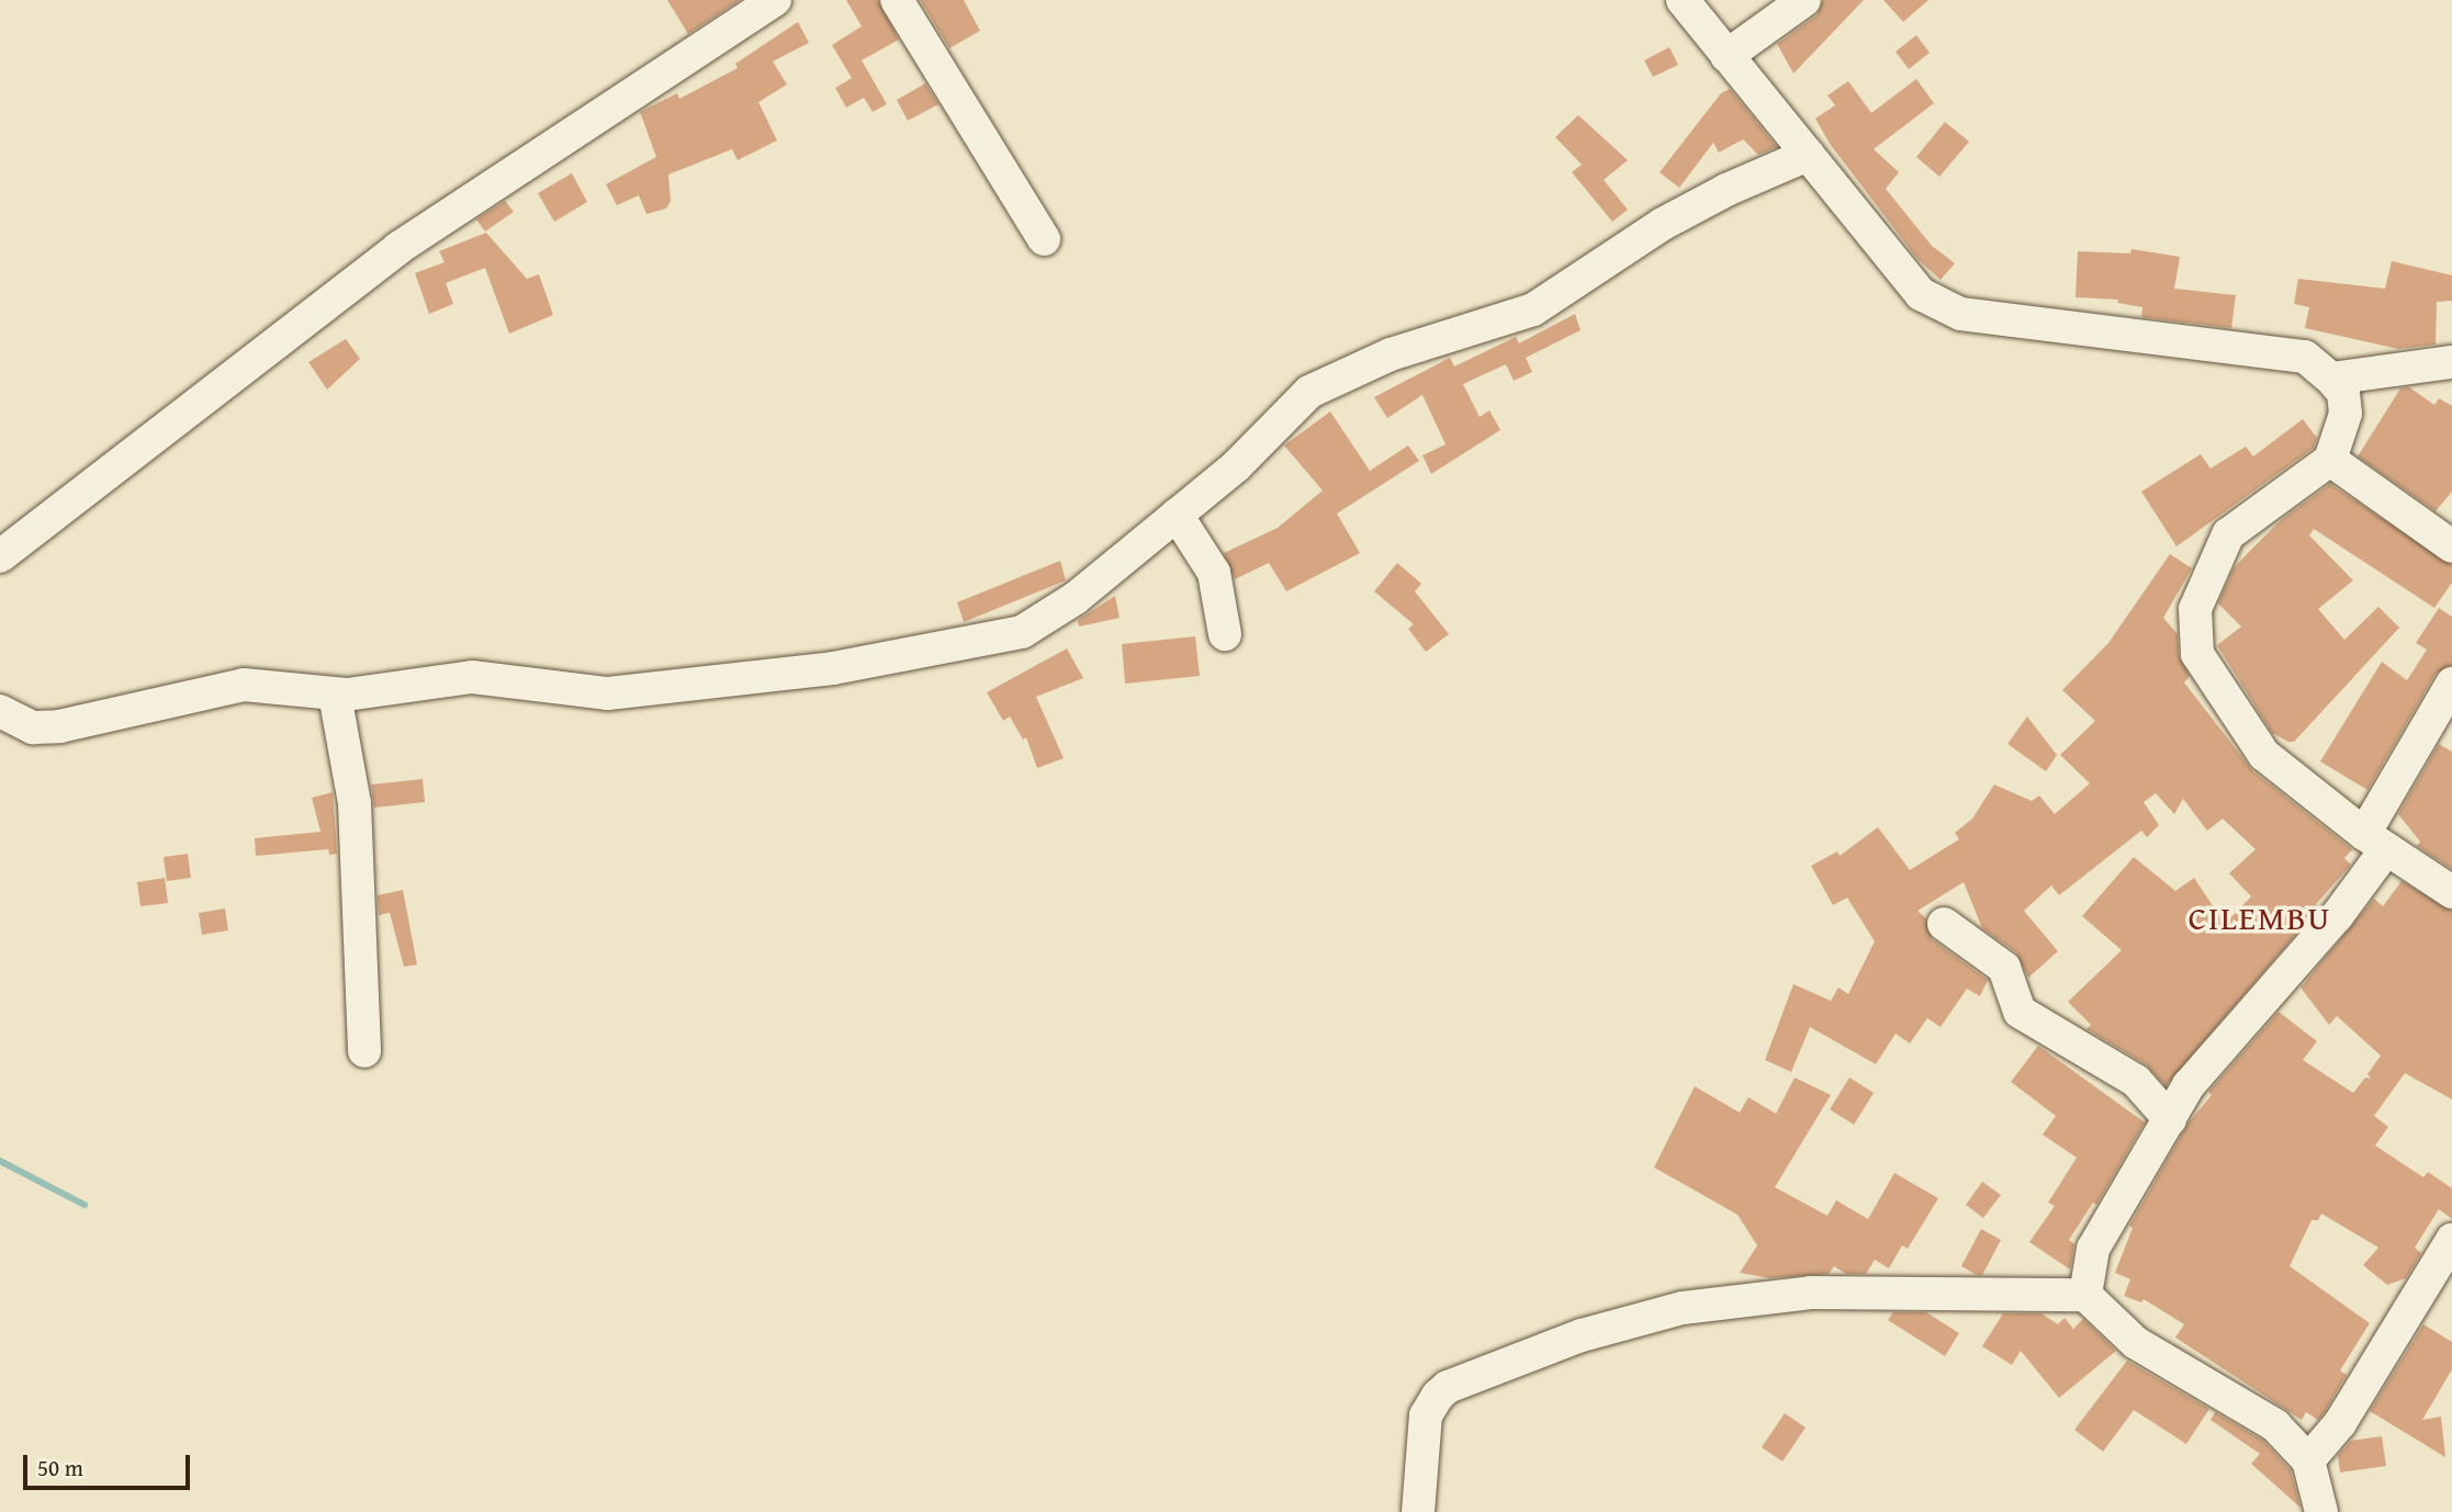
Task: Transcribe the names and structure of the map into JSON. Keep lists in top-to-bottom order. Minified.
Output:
{"districts":["CILEMBU"],"scale_bar":"50 m"}
